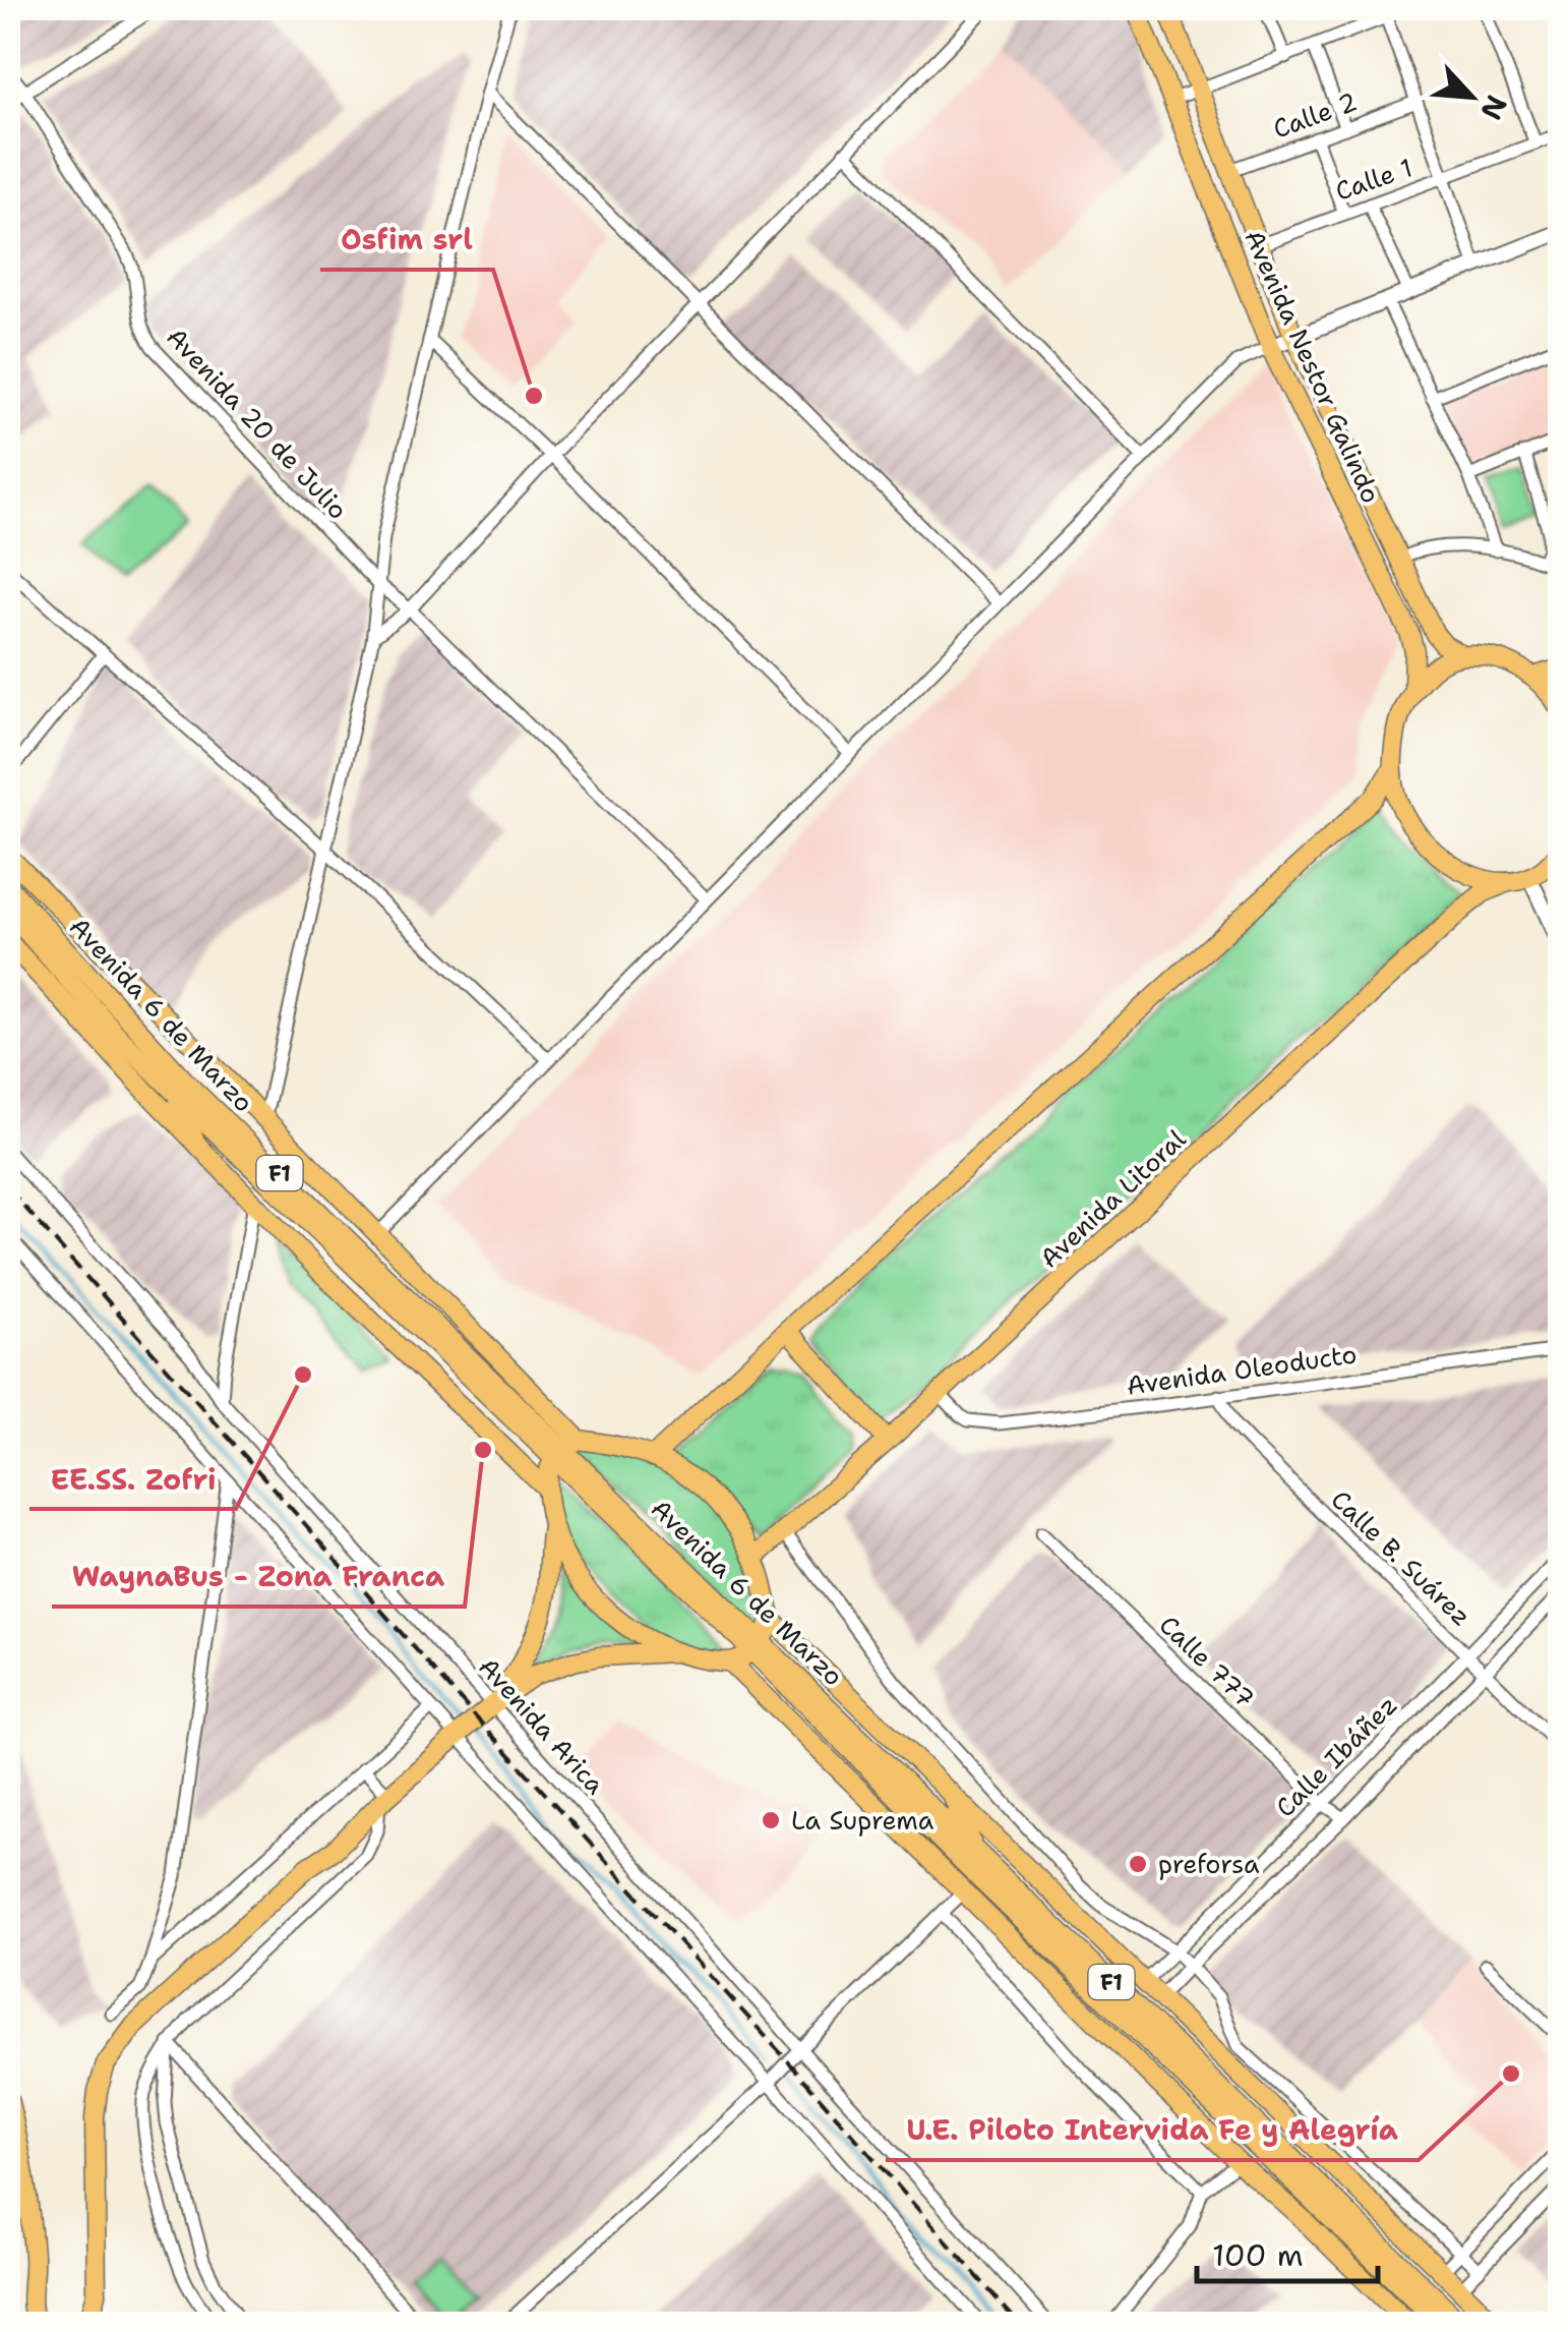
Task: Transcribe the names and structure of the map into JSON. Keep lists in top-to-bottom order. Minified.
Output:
{"streets":{"main road":["Avenida Nestor Galindo","Avenida 6 de Marzo","F1","Avenida Litoral"],"street":["Calle 2","Calle 1","Avenida 20 de Julio","Avenida Oleoducto","Calle B. Suárez","Calle 777","Avenida Arica","Calle Ibáñez"]},"crossings":[["Calle 2","Avenida Nestor Galindo"],["Calle 1","Avenida Nestor Galindo"],["Avenida 6 de Marzo","Calle Ibáñez"],["Avenida Litoral","Avenida Oleoducto"],["Avenida Oleoducto","Calle B. Suárez"],["Calle B. Suárez","Calle Ibáñez"],["Calle 777","Calle Ibáñez"]],"places":["Osfim srl","EE.SS. Zofri","WaynaBus - Zona Franca","La Suprema","preforsa","U.E. Piloto Intervida Fe y Alegría"],"scale_bar":"100 m","north":"bottom right"}
